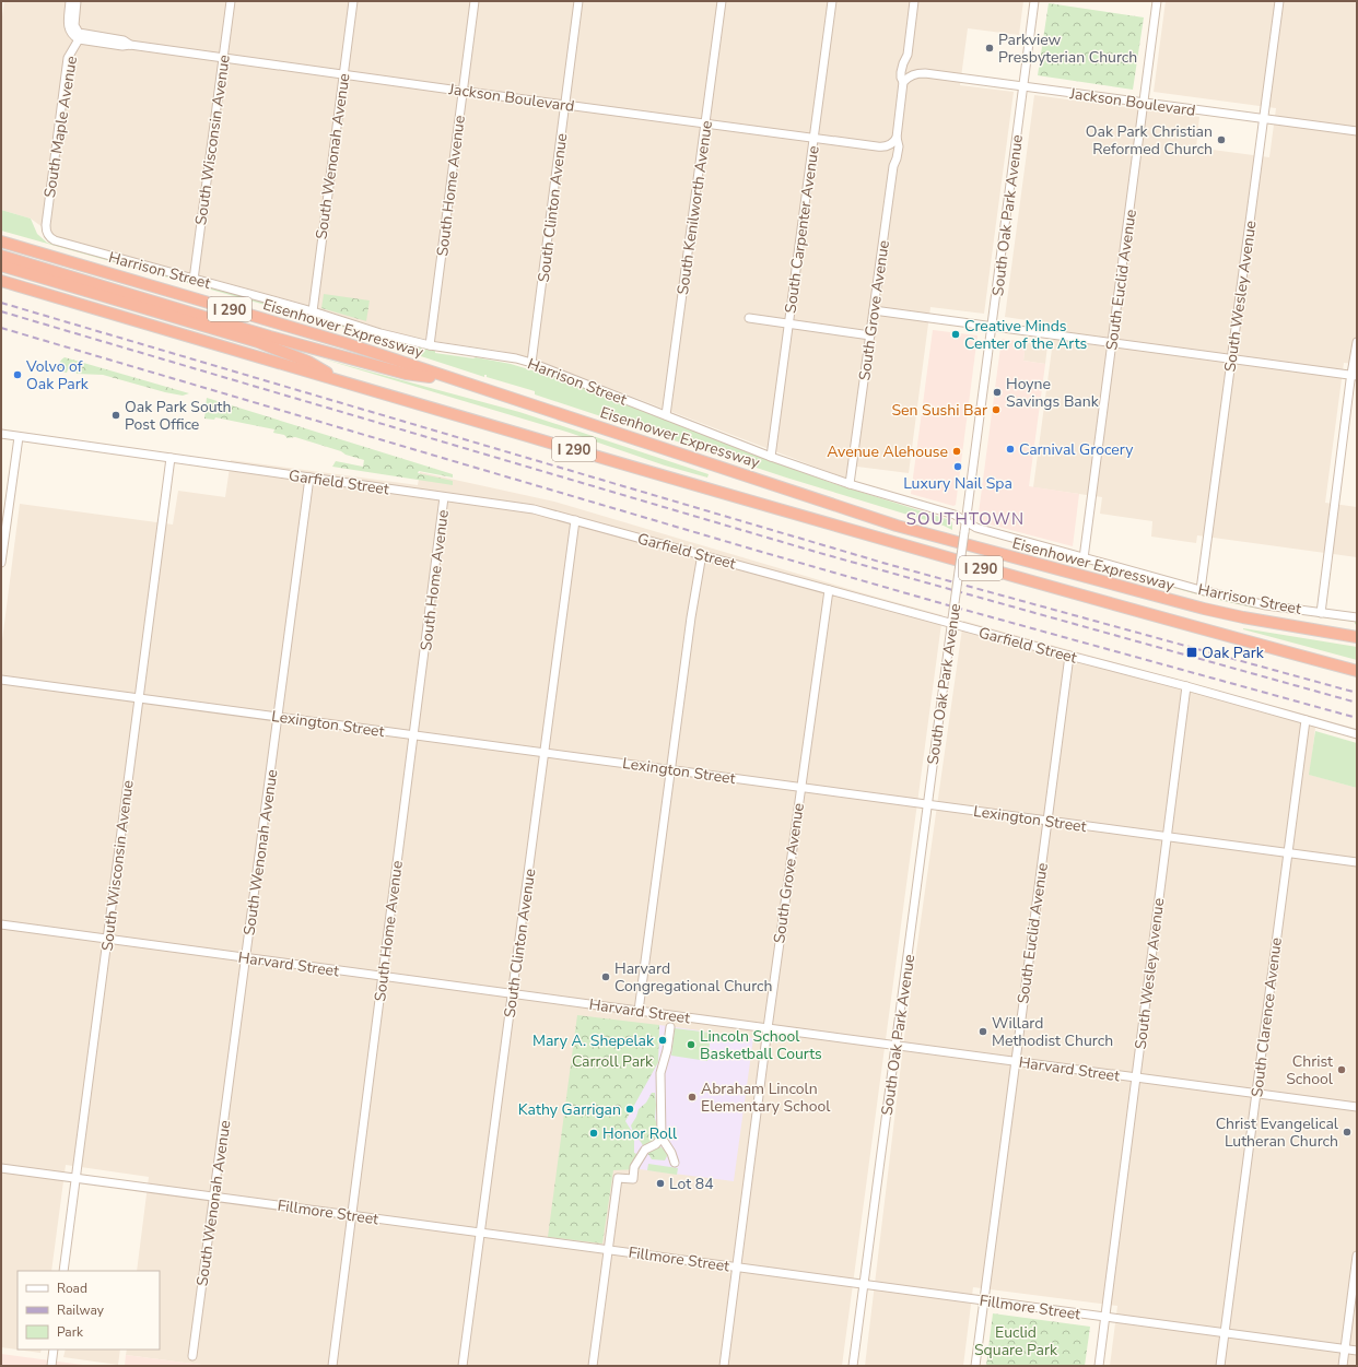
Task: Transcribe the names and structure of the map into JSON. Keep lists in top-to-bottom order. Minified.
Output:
{"streets":{"highway":["I 290","Eisenhower Expressway"],"street":["Jackson Boulevard","South Maple Avenue","South Wisconsin Avenue","South Wenonah Avenue","South Home Avenue","South Clinton Avenue","South Kenilworth Avenue","South Oak Park Avenue","South Carpenter Avenue","Harrison Street","South Euclid Avenue","South Wesley Avenue","South Grove Avenue","Garfield Street","Lexington Street","Harvard Street","South Clarence Avenue","Fillmore Street"]},"crossings":[["Jackson Boulevard","South Maple Avenue"],["Jackson Boulevard","South Wisconsin Avenue"],["Jackson Boulevard","South Wenonah Avenue"],["Jackson Boulevard","South Home Avenue"],["Jackson Boulevard","South Clinton Avenue"],["Jackson Boulevard","South Kenilworth Avenue"],["Jackson Boulevard","South Oak Park Avenue"],["Jackson Boulevard","South Carpenter Avenue"],["Jackson Boulevard","South Euclid Avenue"],["Jackson Boulevard","South Wesley Avenue"],["Jackson Boulevard","South Grove Avenue"],["South Maple Avenue","Harrison Street"],["South Wisconsin Avenue","Harrison Street"],["South Wisconsin Avenue","Garfield Street"],["South Wisconsin Avenue","Lexington Street"],["South Wisconsin Avenue","Harvard Street"],["South Wisconsin Avenue","Fillmore Street"],["South Wenonah Avenue","Harrison Street"],["South Wenonah Avenue","Garfield Street"],["South Wenonah Avenue","Lexington Street"],["South Wenonah Avenue","Harvard Street"],["South Wenonah Avenue","Fillmore Street"],["South Home Avenue","Harrison Street"],["South Home Avenue","Garfield Street"],["South Home Avenue","Lexington Street"],["South Home Avenue","Harvard Street"],["South Home Avenue","Fillmore Street"],["South Clinton Avenue","Harrison Street"],["South Clinton Avenue","Garfield Street"],["South Clinton Avenue","Lexington Street"],["South Clinton Avenue","Harvard Street"],["South Clinton Avenue","Fillmore Street"],["South Kenilworth Avenue","Harrison Street"],["South Oak Park Avenue","Harrison Street"],["South Oak Park Avenue","Garfield Street"],["South Oak Park Avenue","Lexington Street"],["South Oak Park Avenue","Harvard Street"],["South Oak Park Avenue","Fillmore Street"],["South Carpenter Avenue","Harrison Street"],["Harrison Street","South Euclid Avenue"],["Harrison Street","South Wesley Avenue"],["Harrison Street","South Grove Avenue"],["South Euclid Avenue","Garfield Street"],["South Euclid Avenue","Lexington Street"],["South Euclid Avenue","Harvard Street"],["South Euclid Avenue","Fillmore Street"],["South Wesley Avenue","Garfield Street"],["South Wesley Avenue","Lexington Street"],["South Wesley Avenue","Harvard Street"],["South Wesley Avenue","Fillmore Street"],["South Grove Avenue","Garfield Street"],["South Grove Avenue","Lexington Street"],["South Grove Avenue","Harvard Street"],["South Grove Avenue","Fillmore Street"],["Garfield Street","South Clarence Avenue"],["Lexington Street","South Clarence Avenue"],["Harvard Street","South Clarence Avenue"],["South Clarence Avenue","Fillmore Street"]],"districts":["SOUTHTOWN"],"parks":["Carroll Park","Euclid Square Park"],"places":{"other":["Parkview Presbyterian Church","Oak Park Christian Reformed Church","Creative Minds Center of the Arts","Volvo of Oak Park","Hoyne Savings Bank","Sen Sushi Bar","Oak Park South Post Office","Carnival Grocery","Avenue Alehouse","Luxury Nail Spa","Harvard Congregational Church","Willard Methodist Church","Mary A. Shepelak","Lincoln School Basketball Courts","Christ School","Abraham Lincoln Elementary School","Kathy Garrigan","Christ Evangelical Lutheran Church","Honor Roll","Lot 84"],"transit":["Oak Park"]},"legend":["Road","Railway","Park"]}
